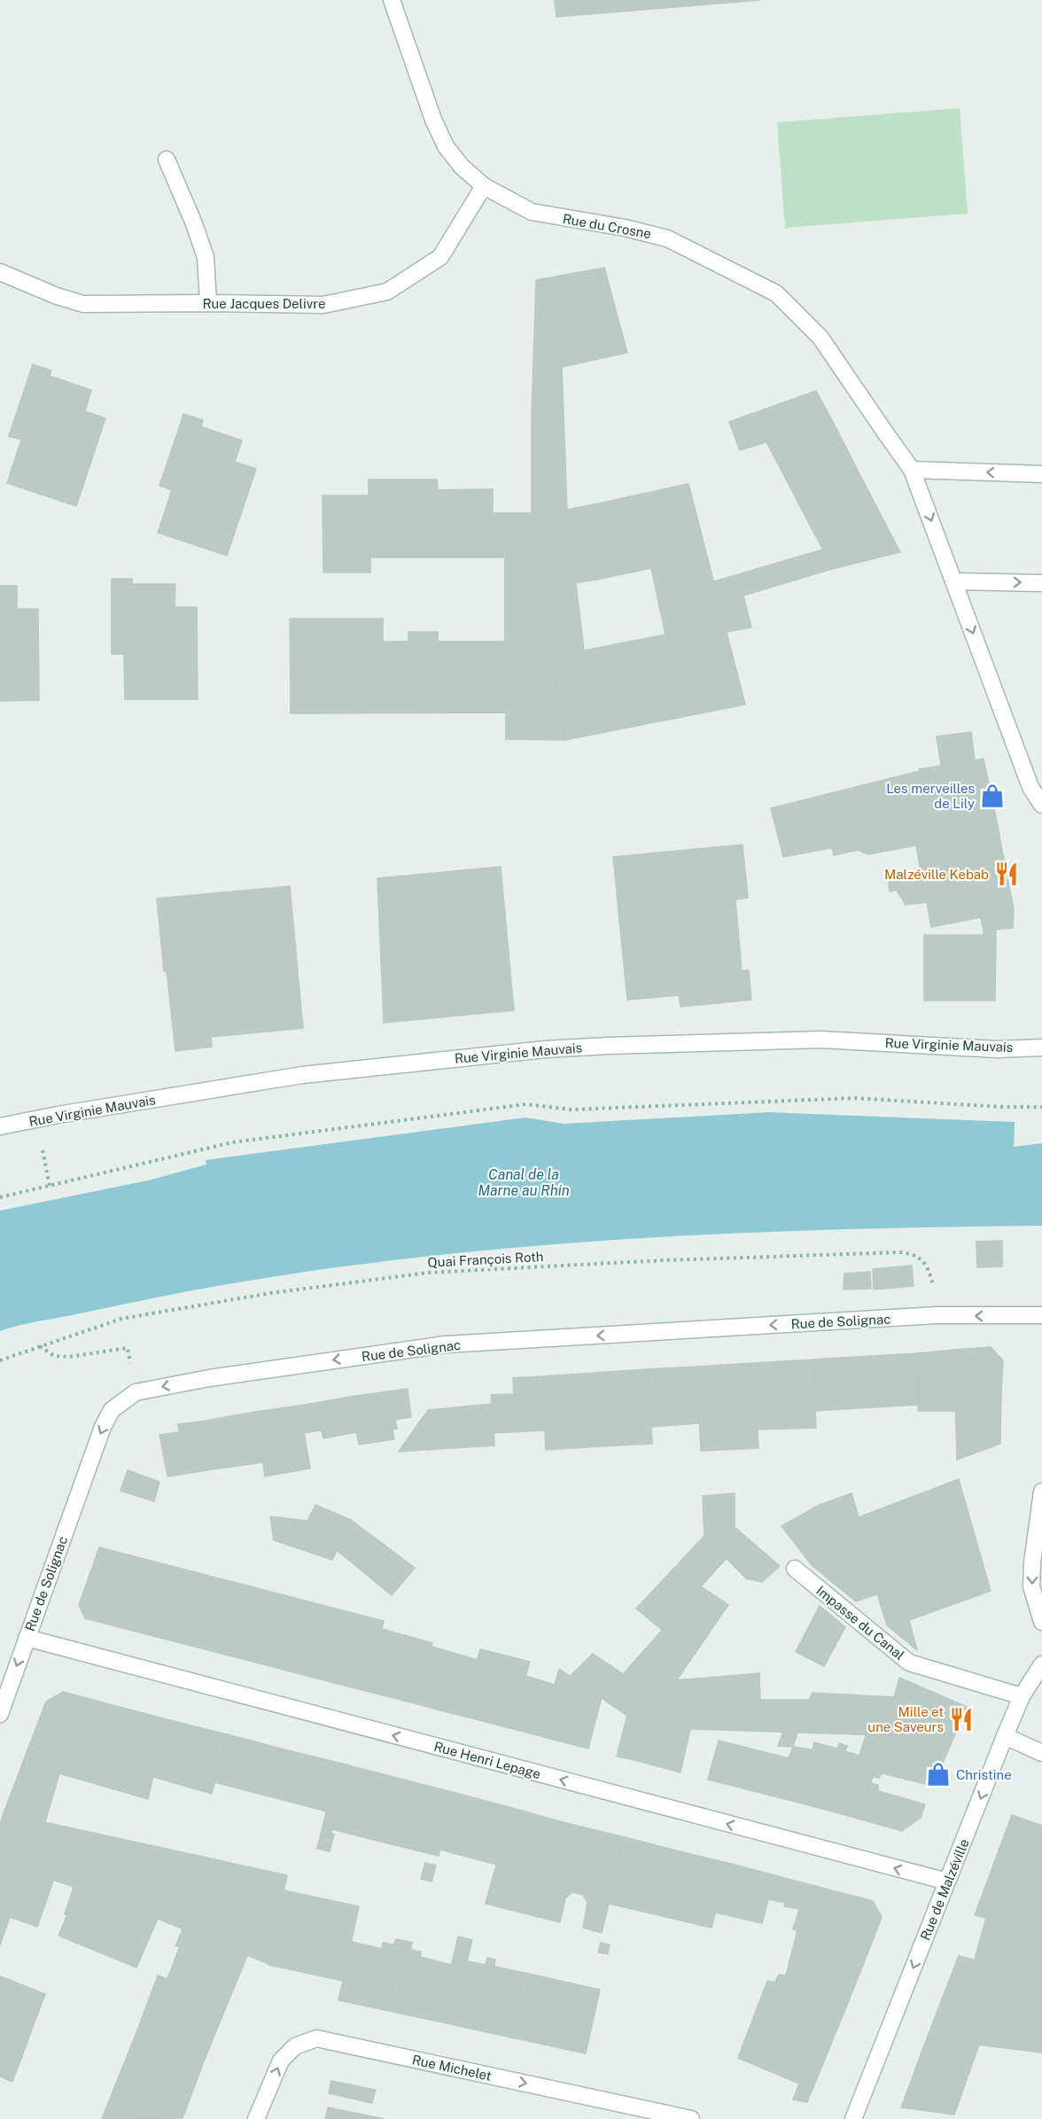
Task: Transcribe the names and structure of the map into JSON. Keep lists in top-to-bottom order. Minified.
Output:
{"streets":{"street":["Rue du Crosne","Rue Jacques Delivre","Rue Virginie Mauvais","Rue de Solignac","Impasse du Canal","Rue Henri Lepage","Rue de Malzéville","Rue Michelet"],"path":["Quai François Roth"]},"crossings":[["Rue du Crosne","Rue Jacques Delivre"],["Quai François Roth","Rue de Solignac"],["Rue de Solignac","Rue Henri Lepage"],["Impasse du Canal","Rue de Malzéville"],["Rue Henri Lepage","Rue de Malzéville"]],"one_way":["Rue de Solignac","Rue Henri Lepage","Rue de Malzéville","Rue Michelet"],"water":["Canal de la Marne au Rhin"],"places":{"shop":["Les merveilles de Lily","Christine"],"restaurant":["Malzéville Kebab","Mille et une Saveurs"]}}
